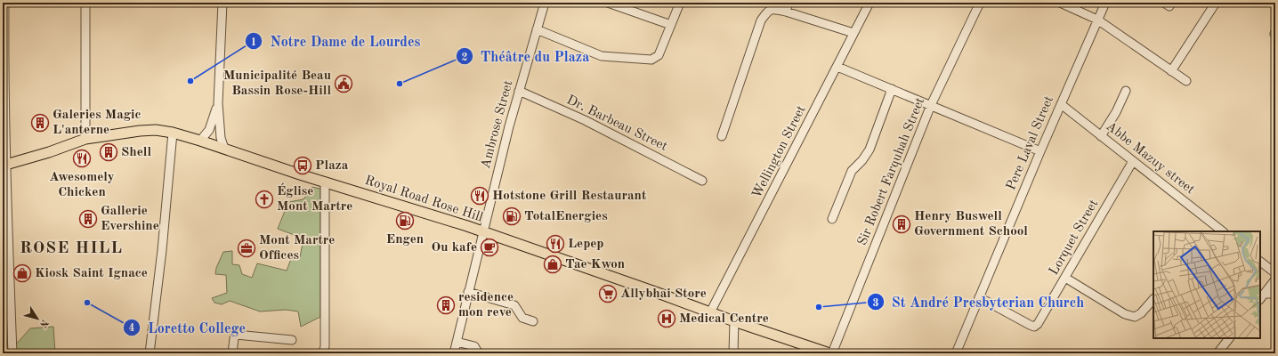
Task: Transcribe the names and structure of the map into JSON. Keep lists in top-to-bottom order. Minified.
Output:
{"streets":{"main road":["Royal Road Rose Hill"],"street":["Dr. Barbeau Street","Ambrose Street","Pere Laval Street","Wellington Street","Abbe Mazuy street","Sir Robert Farquhah Street","Lorquet Street"]},"crossings":[["Dr. Barbeau Street","Ambrose Street"],["Ambrose Street","Royal Road Rose Hill"],["Pere Laval Street","Abbe Mazuy street"],["Pere Laval Street","Lorquet Street"],["Wellington Street","Royal Road Rose Hill"],["Abbe Mazuy street","Lorquet Street"],["Sir Robert Farquhah Street","Royal Road Rose Hill"]],"districts":["ROSE HILL"],"places":{"other":["Notre Dame de Lourdes","Théâtre du Plaza","Loretto College","St André Presbyterian Church"],"public building":["Municipalité Beau Bassin Rose-Hill"],"building":["Galeries Magic L'anterne","Shell","Gallerie Evershine","Henry Buswell Government School","residence mon reve"],"restaurant":["Awesomely Chicken","Hotstone Grill Restaurant","Lepep"],"bus stop":["Plaza"],"church":["Église Mont Martre"],"fuel station":["TotalEnergies","Engen"],"cafe":["Ou kafe"],"office":["Mont Martre Offices"],"shop":["Tae Kwon","Kiosk Saint Ignace"],"supermarket":["Allybhai Store"],"hospital":["Medical Centre"]},"north":"bottom right"}
